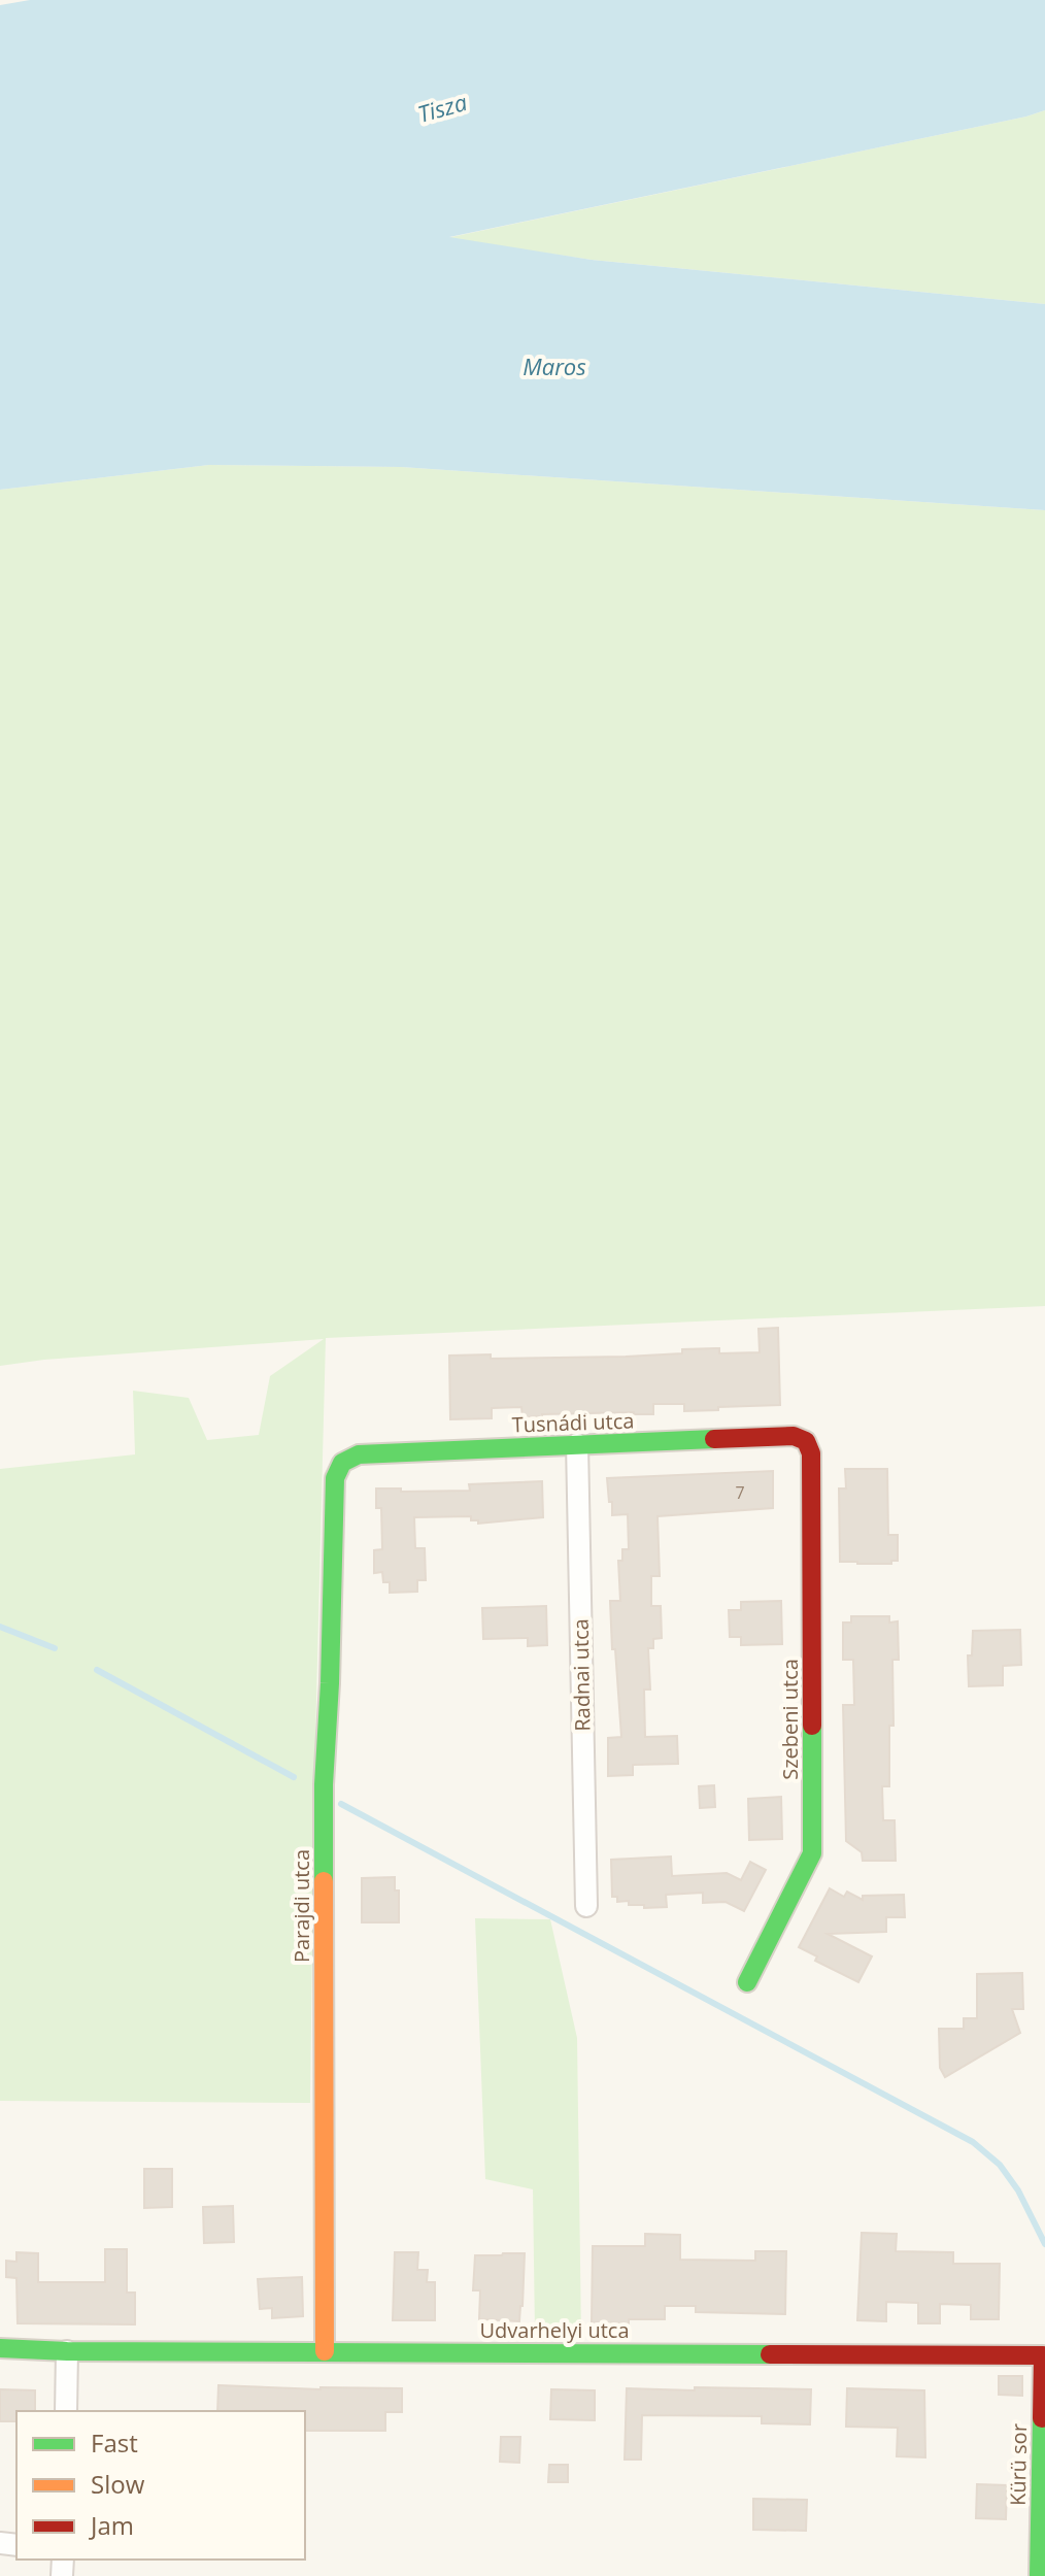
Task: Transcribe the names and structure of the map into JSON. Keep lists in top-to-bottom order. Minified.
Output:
{"streets":{"street":["Tusnádi utca","Radnai utca","Szebeni utca","Parajdi utca","Udvarhelyi utca","Kürü sor"]},"crossings":[["Tusnádi utca","Radnai utca"],["Tusnádi utca","Szebeni utca"],["Tusnádi utca","Parajdi utca"],["Parajdi utca","Udvarhelyi utca"],["Udvarhelyi utca","Kürü sor"]],"water":["Tisza","Maros"],"house_numbers":["7"],"legend":["Fast","Slow","Jam"]}
